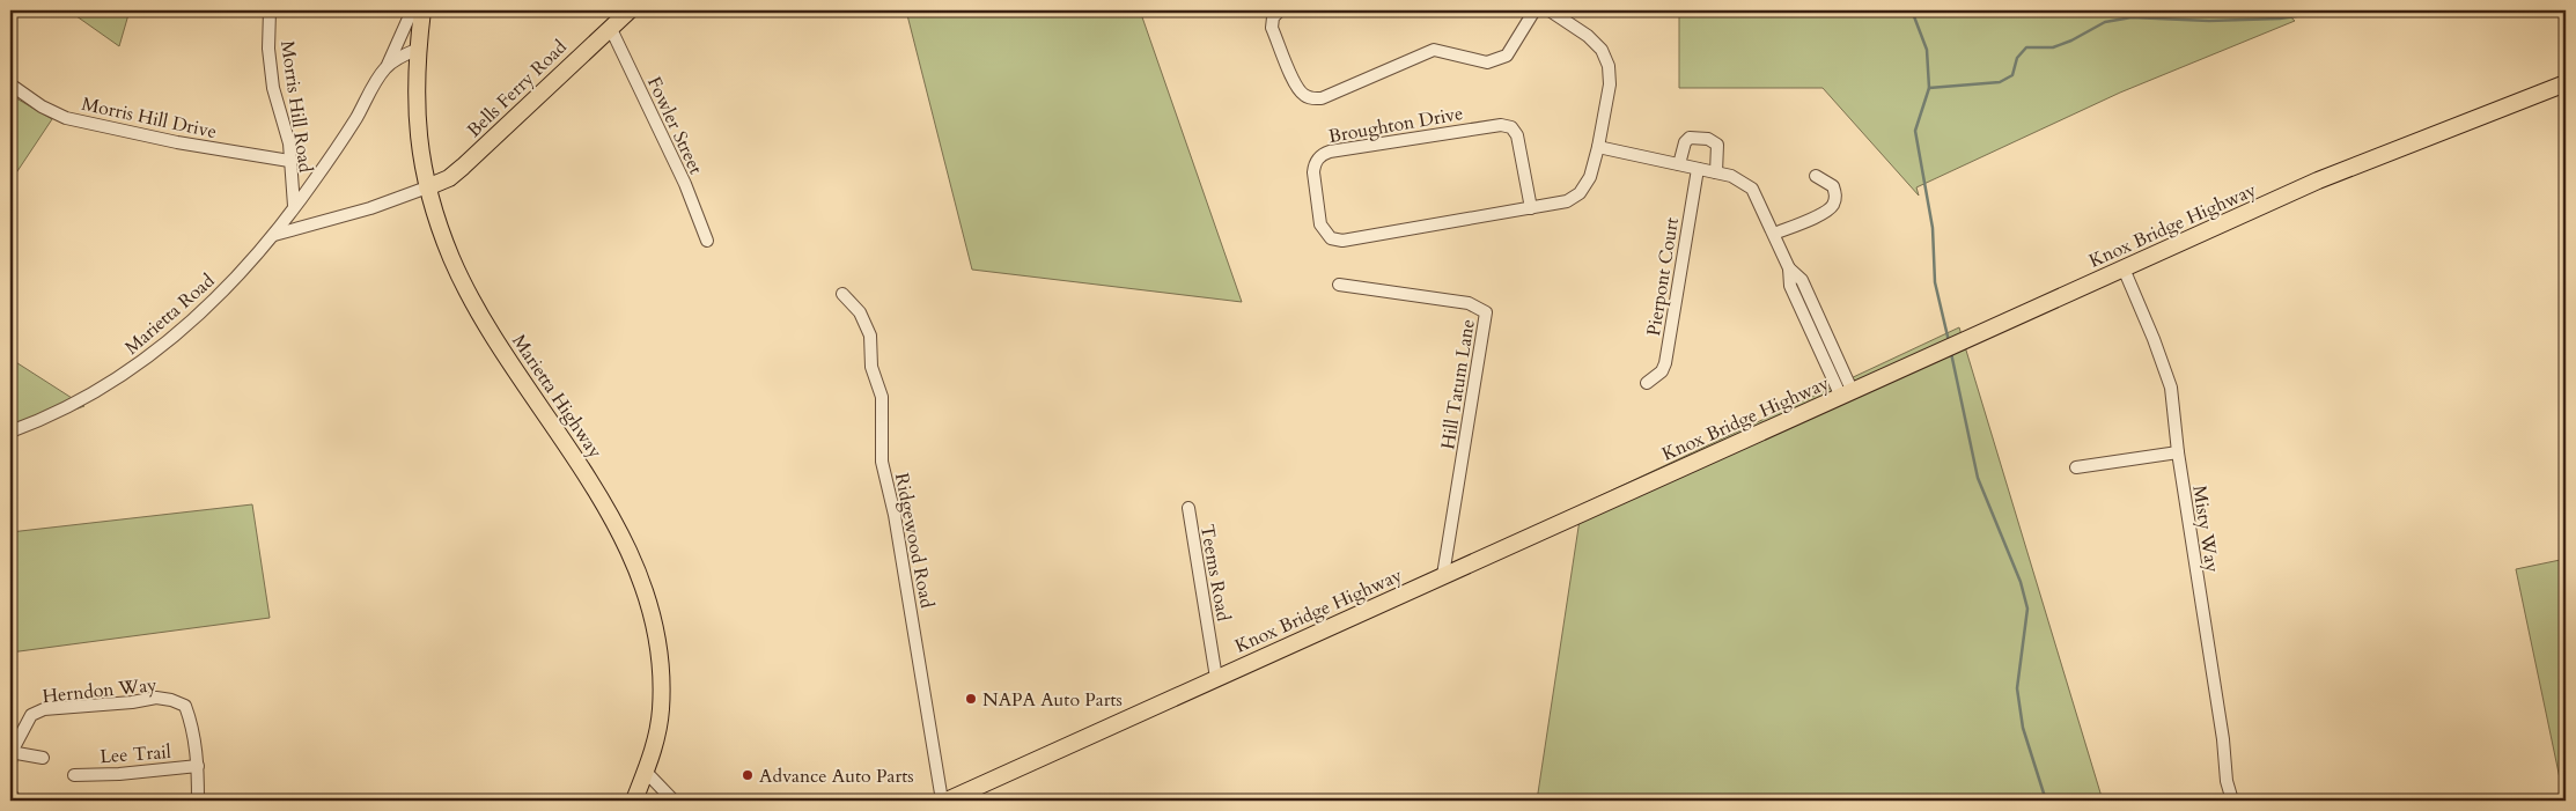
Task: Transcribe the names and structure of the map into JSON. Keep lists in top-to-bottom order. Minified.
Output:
{"streets":{"main road":["Bells Ferry Road","Knox Bridge Highway","Marietta Highway"],"street":["Morris Hill Road","Morris Hill Drive","Broughton Drive","Fowler Street","Pierpont Court","Marietta Road","Hill Tatum Lane","Misty Way","Ridgewood Road","Teems Road","Herndon Way","Lee Trail"]},"crossings":[["Bells Ferry Road","Fowler Street"],["Bells Ferry Road","Marietta Highway"],["Morris Hill Road","Morris Hill Drive"],["Morris Hill Road","Marietta Road"],["Knox Bridge Highway","Hill Tatum Lane"],["Knox Bridge Highway","Misty Way"],["Knox Bridge Highway","Ridgewood Road"],["Knox Bridge Highway","Teems Road"],["Marietta Road","Marietta Highway"],["Herndon Way","Lee Trail"]],"places":["NAPA Auto Parts","Advance Auto Parts"]}
